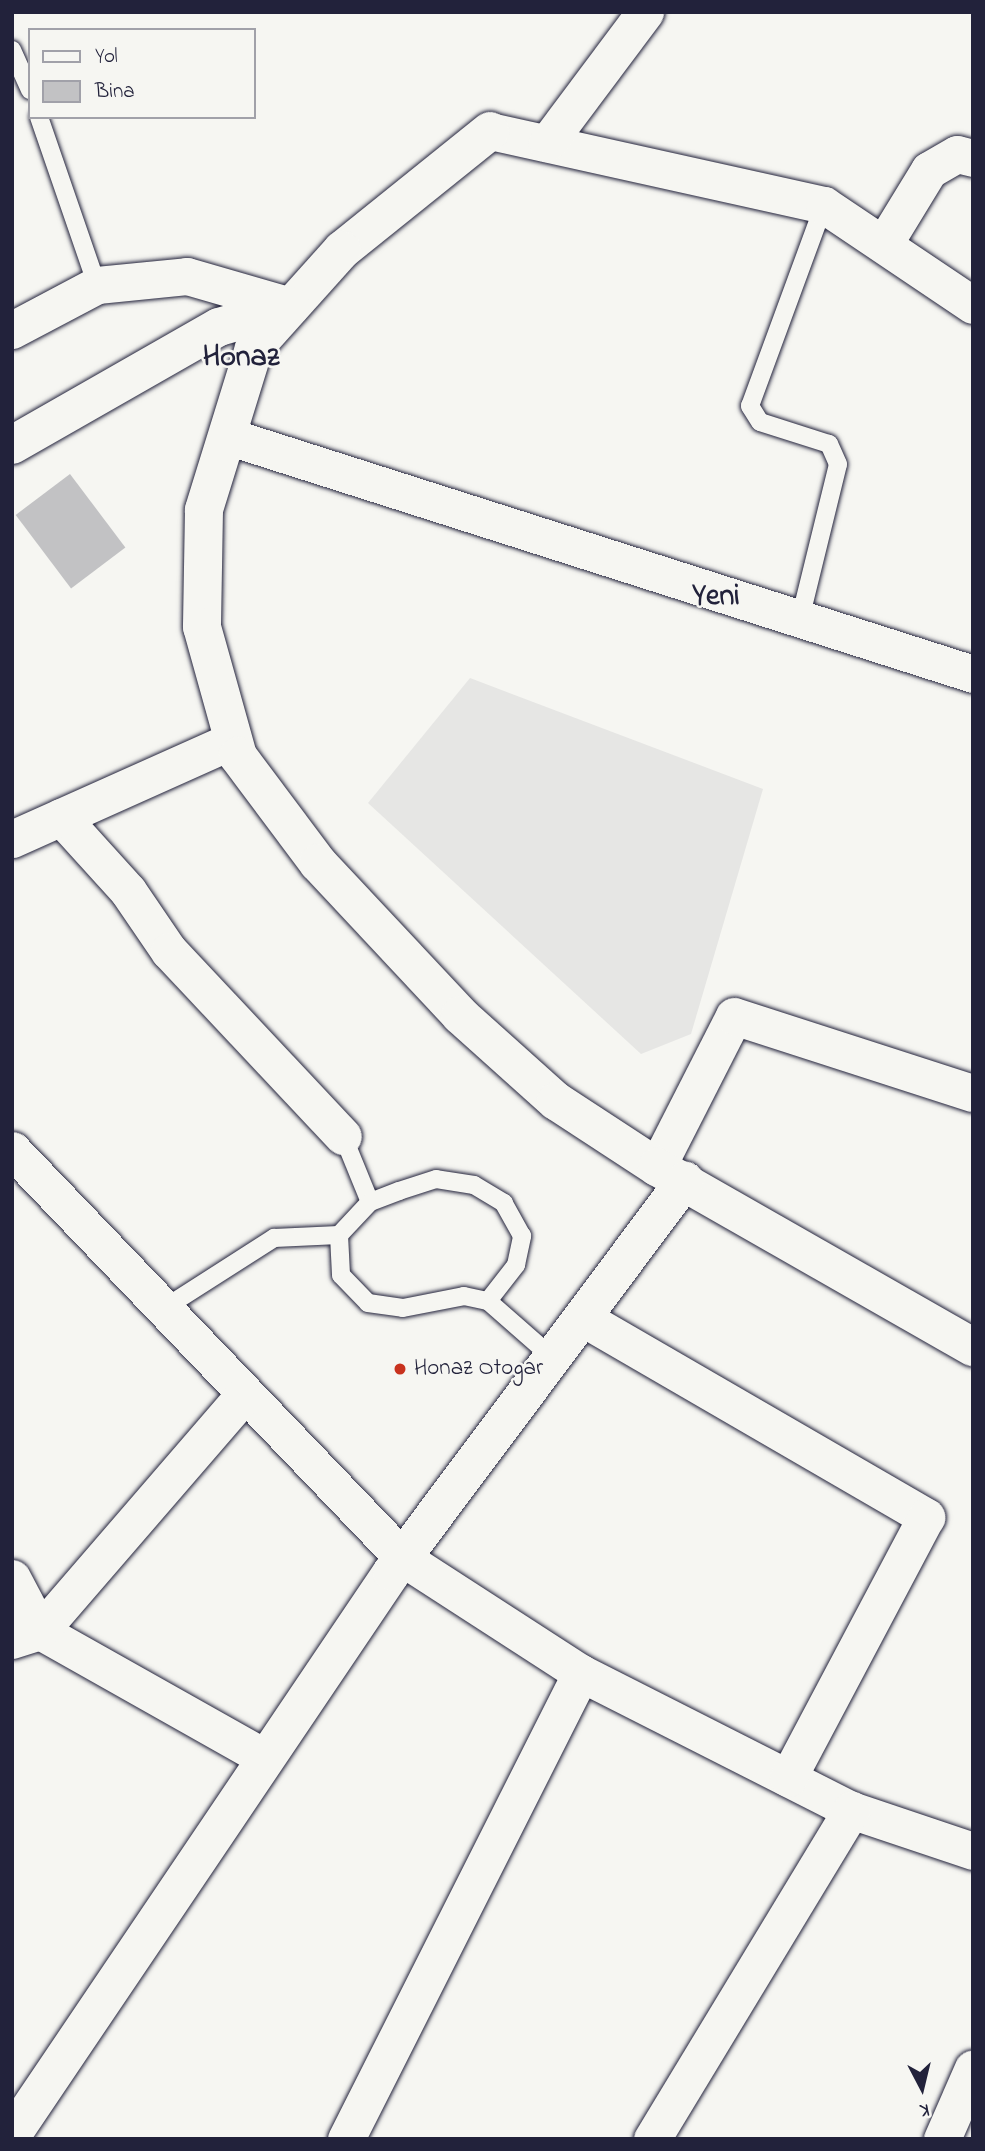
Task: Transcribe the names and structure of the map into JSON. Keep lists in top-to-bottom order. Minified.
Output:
{"districts":["Honaz","Yeni"],"places":["Honaz Otogar"],"legend":["Yol","Bina"],"north":"bottom"}
